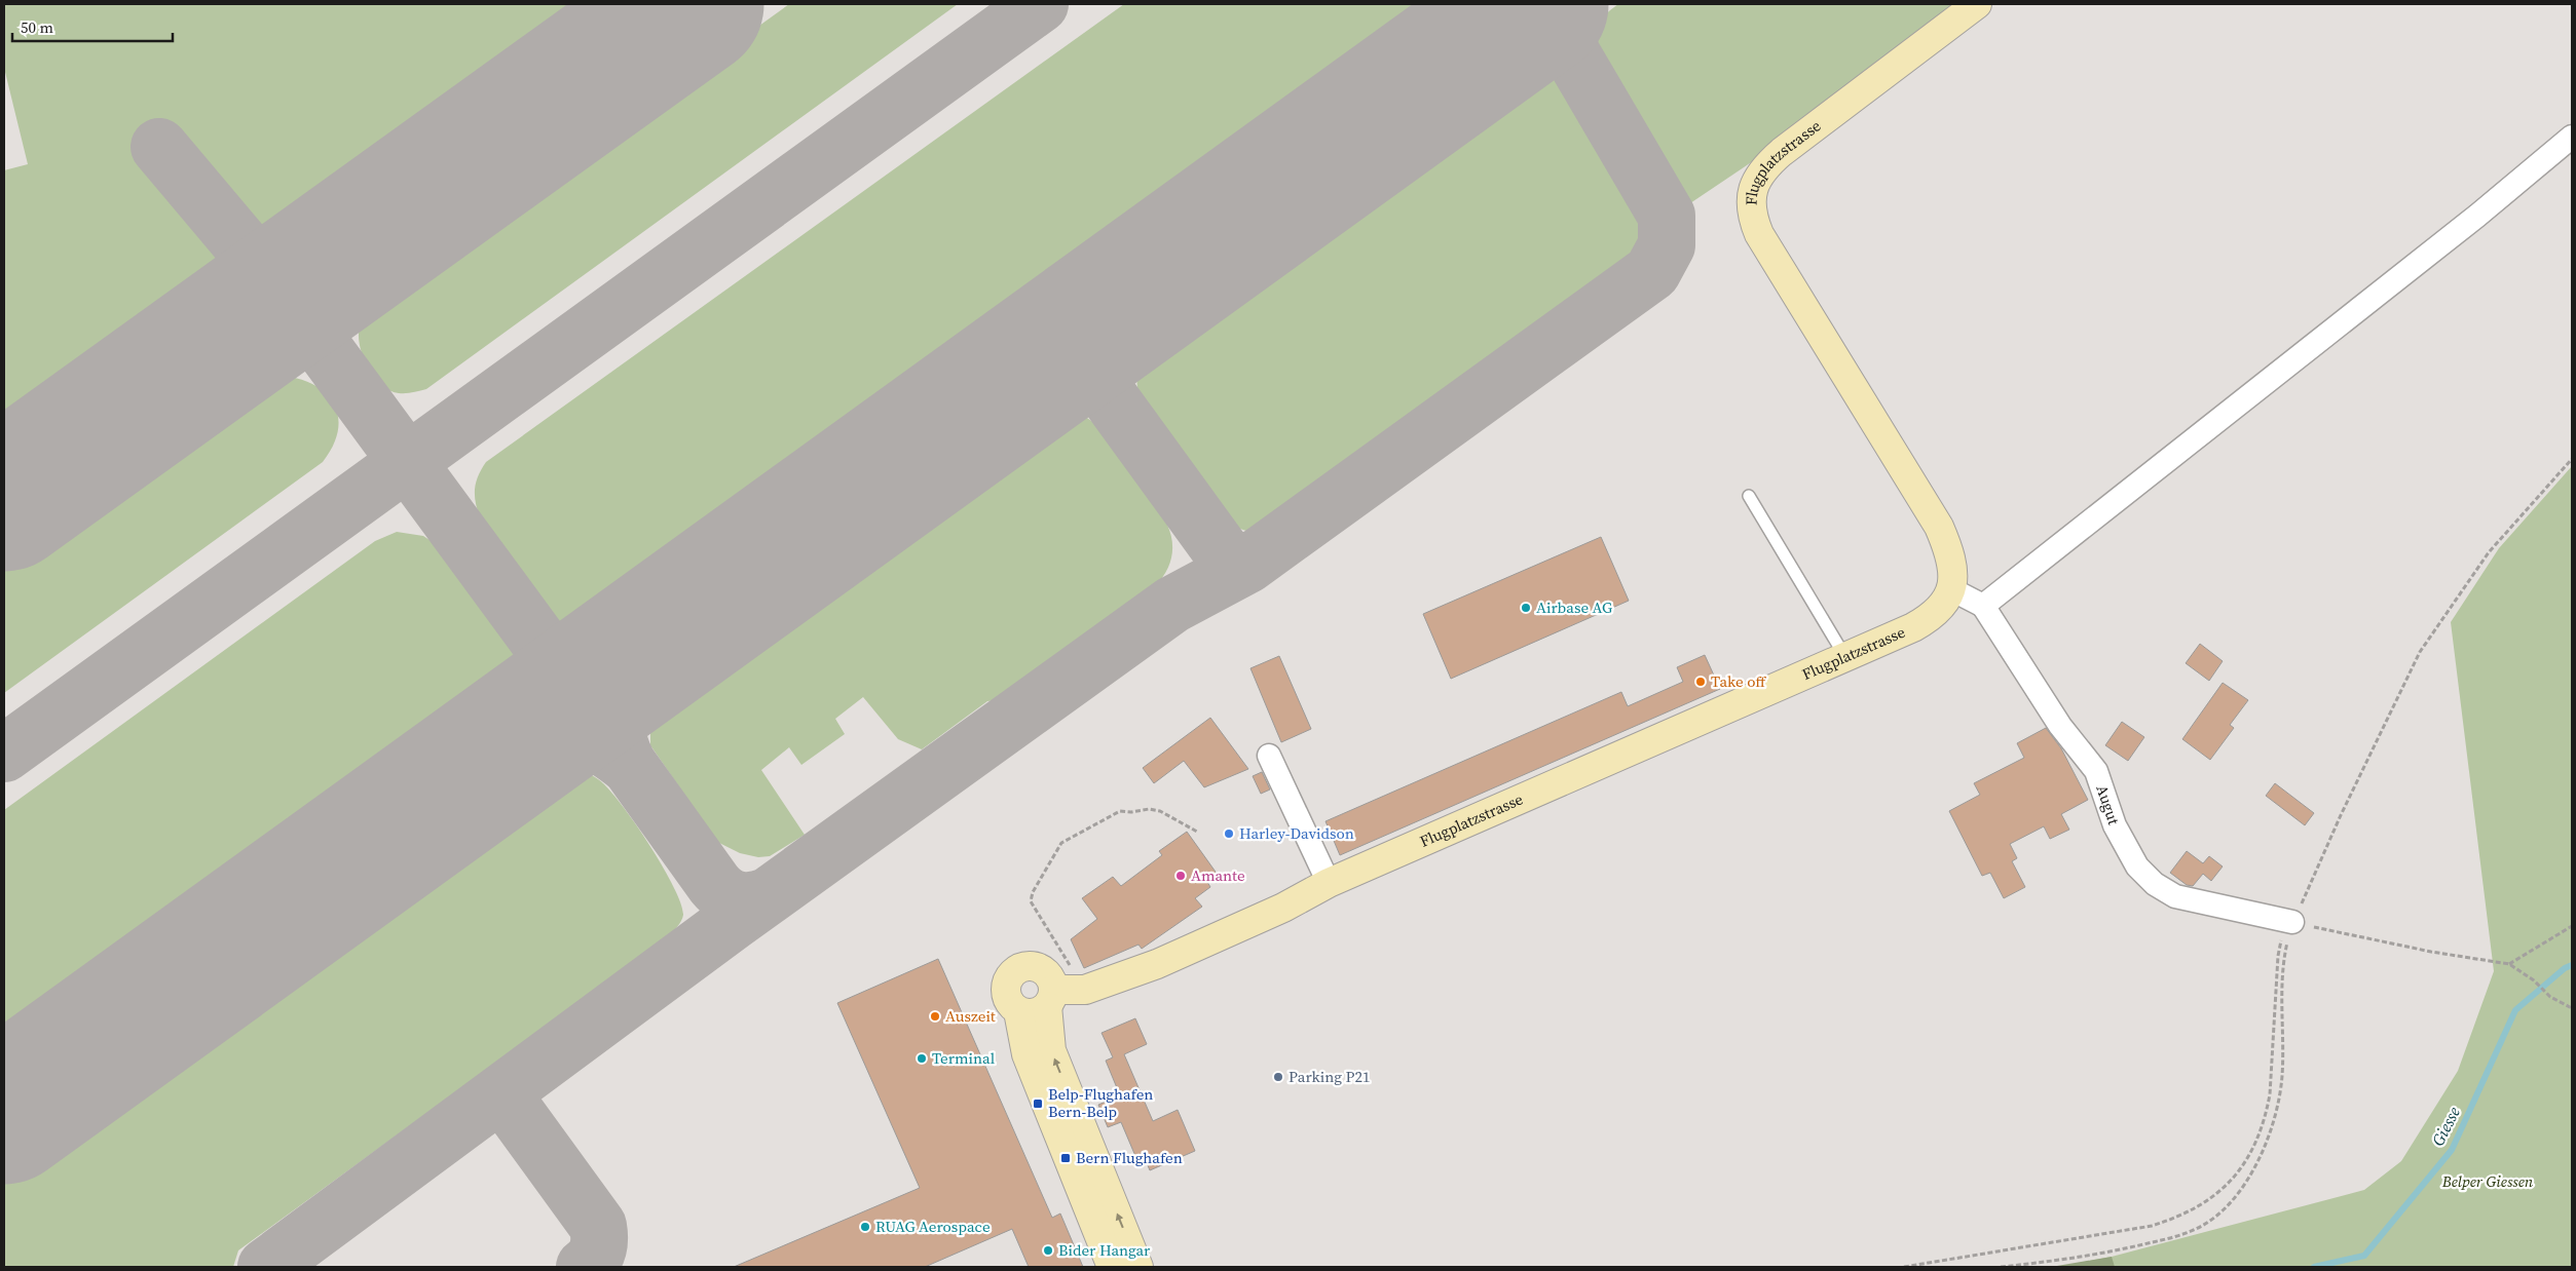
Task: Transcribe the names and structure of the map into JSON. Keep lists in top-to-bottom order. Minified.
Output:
{"streets":{"street":["Flugplatzstrasse","Augut"]},"water":["Giesse"],"parks":["Belper Giessen"],"places":{"other":["Airbase AG","Take off","Harley-Davidson","Amante","Auszeit","Terminal","Parking P21","RUAG Aerospace","Bider Hangar"],"transit":["Belp-Flughafen Bern-Belp","Bern Flughafen"]},"scale_bar":"50 m"}
